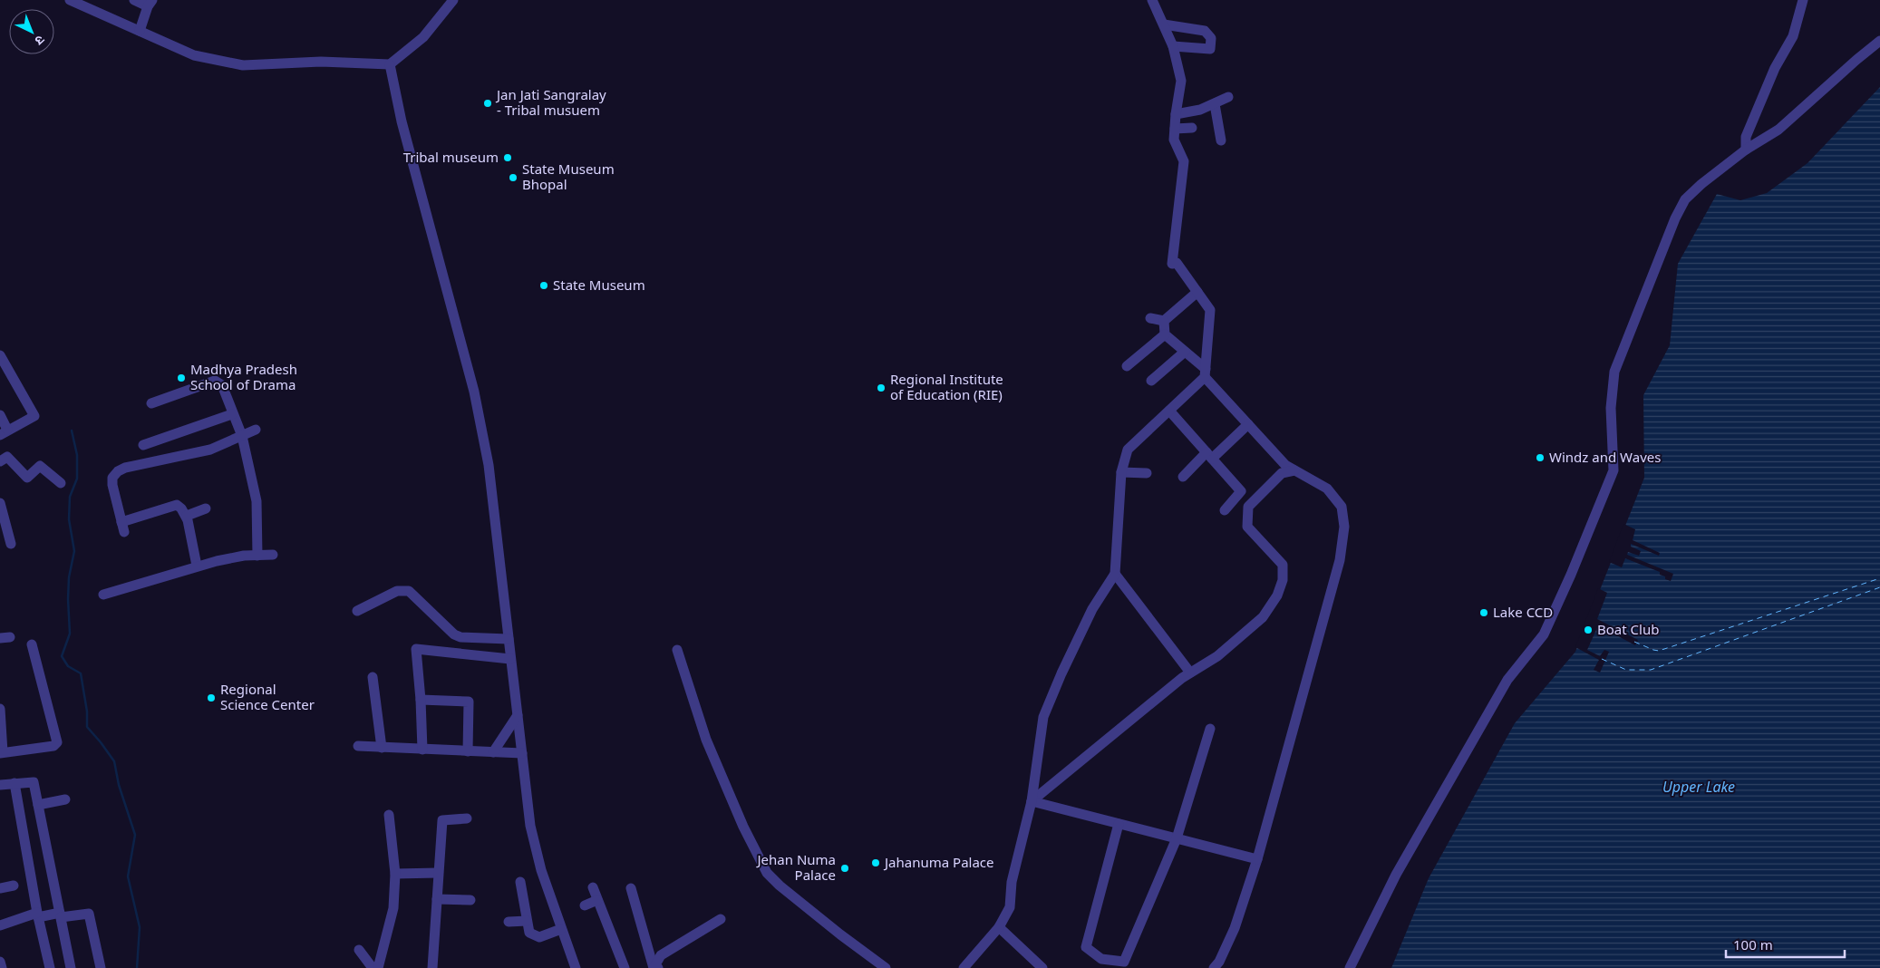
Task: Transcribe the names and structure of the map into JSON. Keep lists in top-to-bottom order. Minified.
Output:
{"water":["Upper Lake"],"places":["Jan Jati Sangralay - Tribal musuem","Tribal museum","State Museum Bhopal","State Museum","Madhya Pradesh School of Drama","Regional Institute of Education (RIE)","Windz and Waves","Lake CCD","Boat Club","Regional Science Center","Jahanuma Palace","Jehan Numa Palace"],"scale_bar":"100 m","north":"bottom right"}
